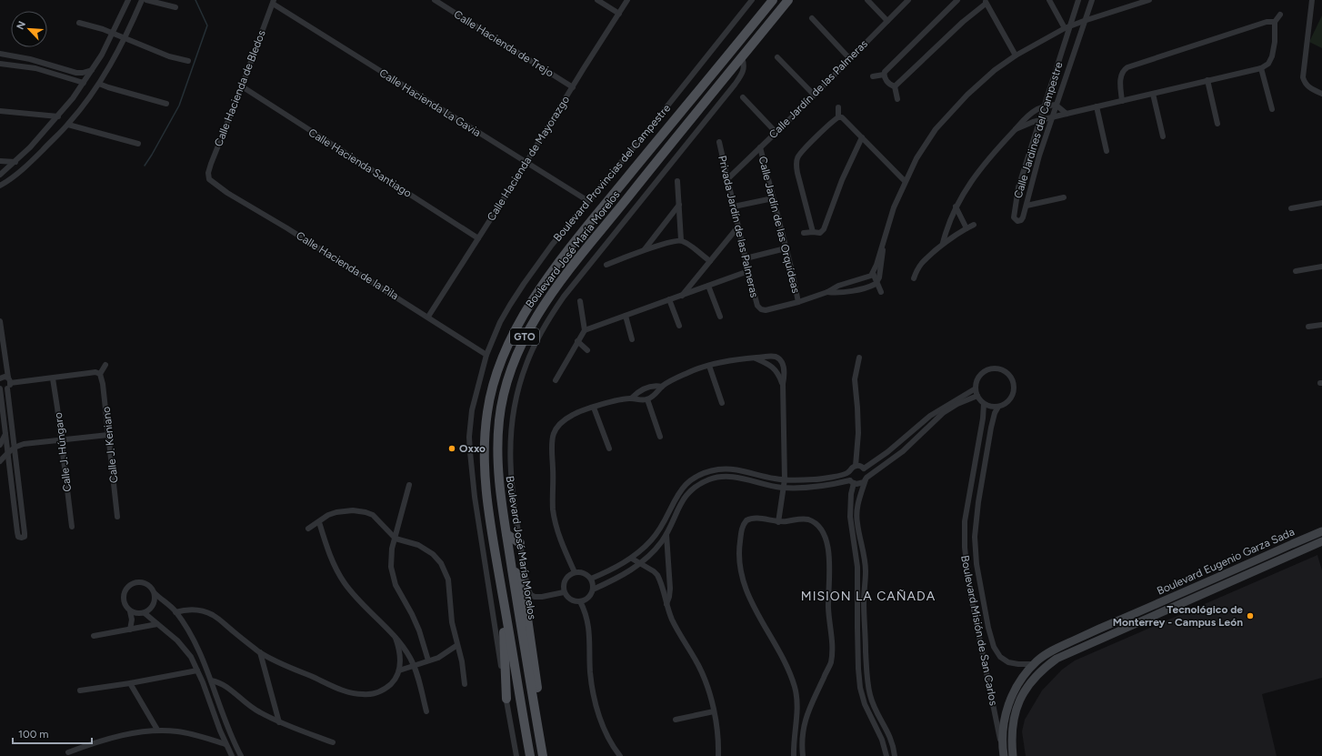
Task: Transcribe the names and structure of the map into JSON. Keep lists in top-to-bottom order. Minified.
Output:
{"streets":{"main road":["Boulevard José María Morelos","GTO"],"street":["Calle Hacienda de Trejo","Calle Hacienda de Bledos","Calle Jardín de las Palmeras","Calle Hacienda La Gavia","Calle Jardines del Campestre","Calle Hacienda de Mayorazgo","Calle Hacienda Santiago","Boulevard Provincias del Campestre","Calle Jardín de las Orquídeas","Privada Jardín de las Palmeras","Calle Hacienda de la Pila","Calle J. Keniano","Calle J. Húngaro","Boulevard Eugenio Garza Sada","Boulevard Misión de San Carlos"]},"crossings":[["Calle Hacienda de Trejo","Calle Hacienda de Mayorazgo"],["Calle Hacienda de Bledos","Calle Hacienda La Gavia"],["Calle Hacienda de Bledos","Calle Hacienda Santiago"],["Calle Hacienda de Bledos","Calle Hacienda de la Pila"],["Calle Jardín de las Palmeras","Calle Jardín de las Orquídeas"],["Calle Jardín de las Palmeras","Privada Jardín de las Palmeras"],["Calle Hacienda La Gavia","Calle Hacienda de Mayorazgo"],["Calle Hacienda La Gavia","Boulevard Provincias del Campestre"],["Calle Hacienda de Mayorazgo","Calle Hacienda Santiago"],["Calle Hacienda de Mayorazgo","Calle Hacienda de la Pila"],["Boulevard Provincias del Campestre","Calle Hacienda de la Pila"],["Calle Jardín de las Orquídeas","Privada Jardín de las Palmeras"],["Boulevard Eugenio Garza Sada","Boulevard Misión de San Carlos"]],"districts":["MISION LA CAÑADA"],"places":["Oxxo","Tecnológico de Monterrey - Campus León"],"scale_bar":"100 m","north":"top left"}
